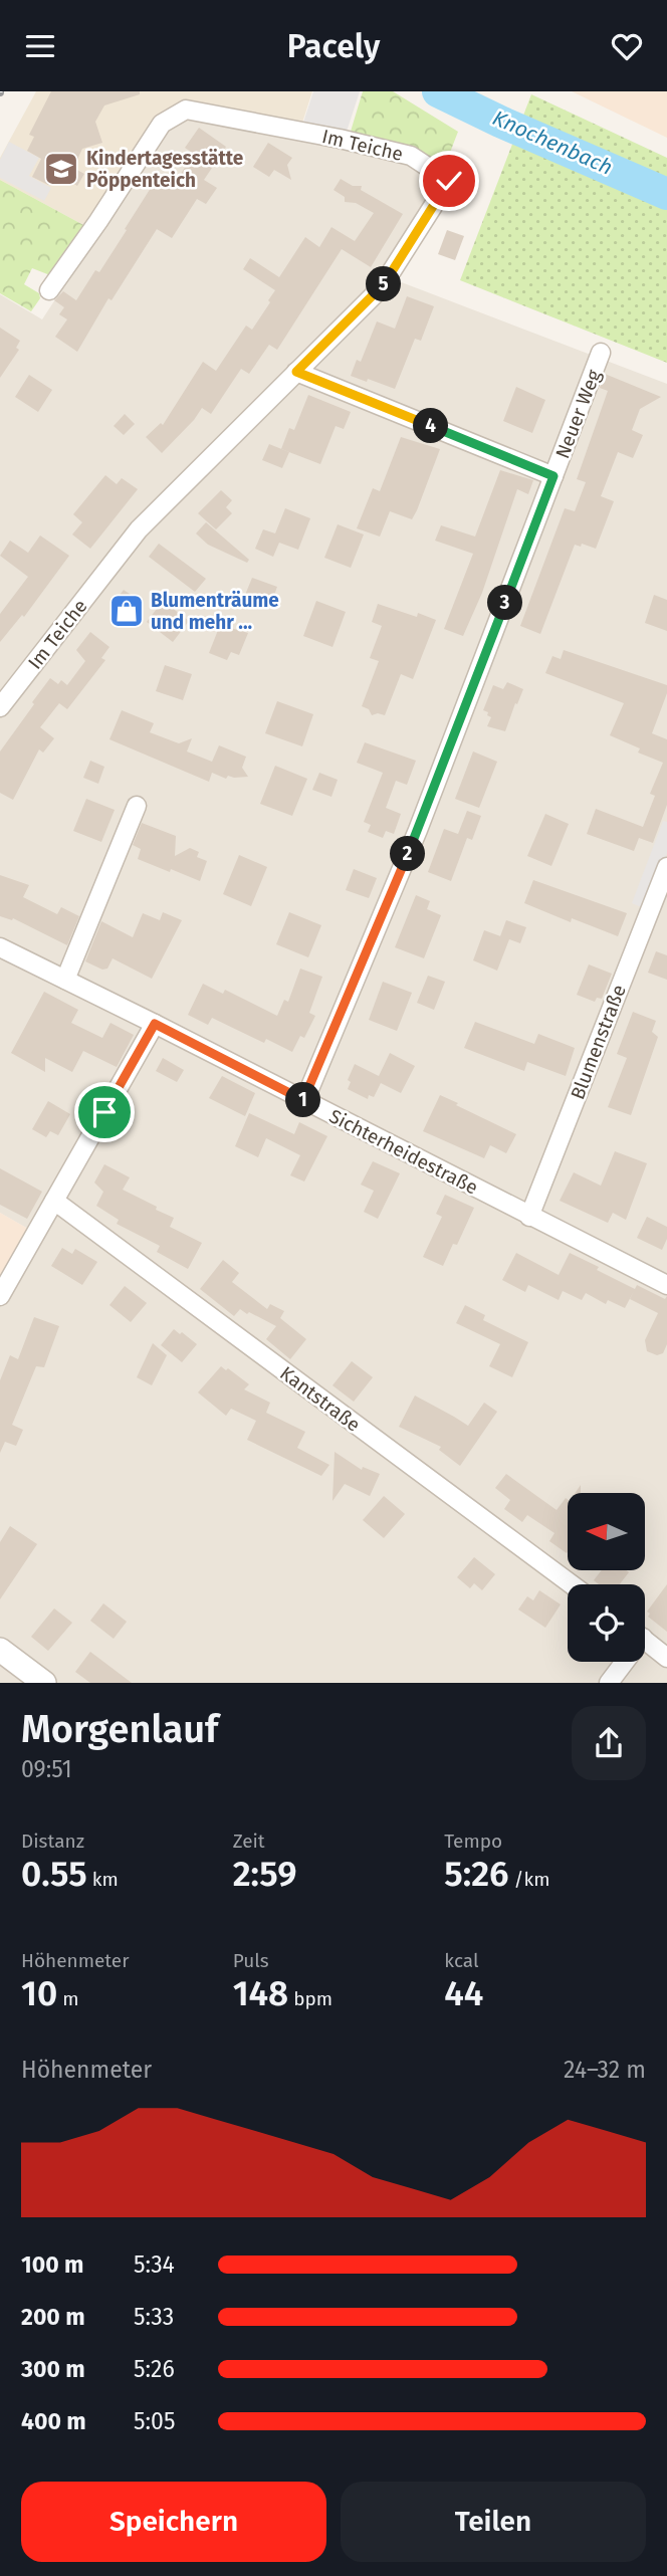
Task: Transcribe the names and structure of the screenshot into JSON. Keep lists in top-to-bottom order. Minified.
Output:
{"streets":{"street":["Im Teiche","Neuer Weg","Blumenstraße","Sichterheidestraße","Kantstraße"]},"crossings":[["Im Teiche","Neuer Weg"],["Neuer Weg","Sichterheidestraße"],["Blumenstraße","Sichterheidestraße"]],"water":["Knochenbach"],"places":{"school or university":["Kindertagesstätte Pöppenteich"],"shop":["Blumenträume und mehr ..."]},"north":"left","page":{"header":"Pacely","pins":["5","4","3","2","1"],"heading":["Morgenlauf","09:51"],"stats":[["Distanz","0.55 km"],["Zeit","2:59"],["Tempo","5:26 /km"],["Höhenmeter","10 m"],["Puls","148 bpm"],["kcal","44"]],"chart":["Höhenmeter","24–32 m"],"list":[{"name":"100 m","note":"5:34"},{"name":"200 m","note":"5:33"},{"name":"300 m","note":"5:26"},{"name":"400 m","note":"5:05"}],"buttons":["Speichern","Teilen"]}}
